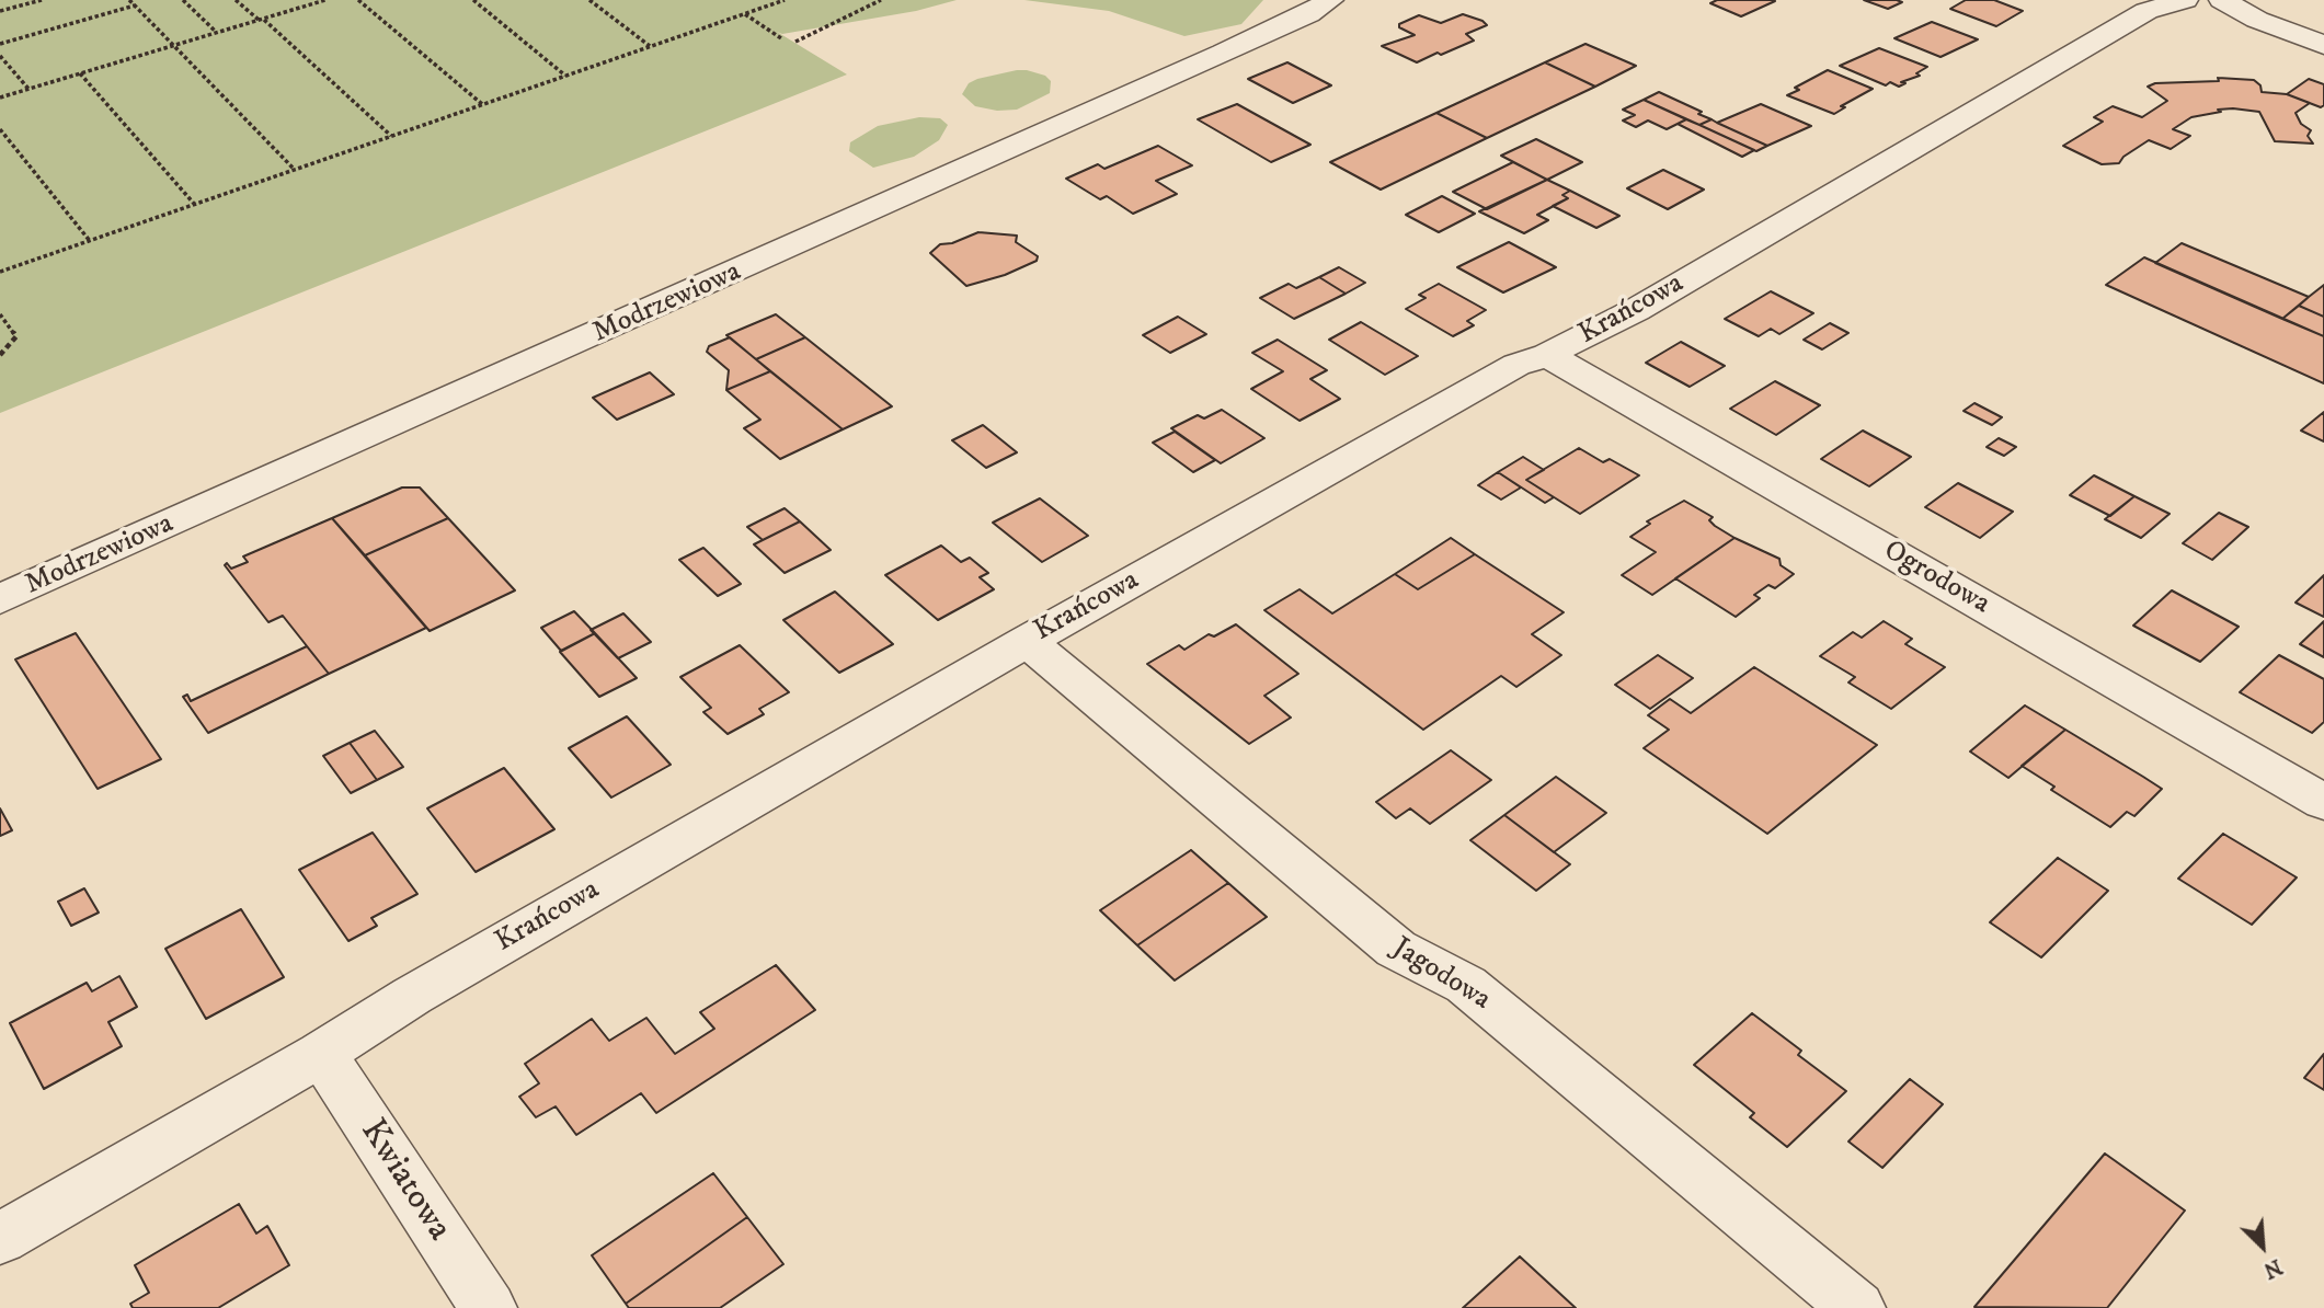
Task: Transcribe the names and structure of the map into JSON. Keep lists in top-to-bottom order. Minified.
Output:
{"streets":{"street":["Modrzewiowa","Krańcowa","Ogrodowa","Jagodowa","Kwiatowa"]},"crossings":[["Krańcowa","Ogrodowa"],["Krańcowa","Jagodowa"],["Krańcowa","Kwiatowa"]],"north":"bottom right"}
